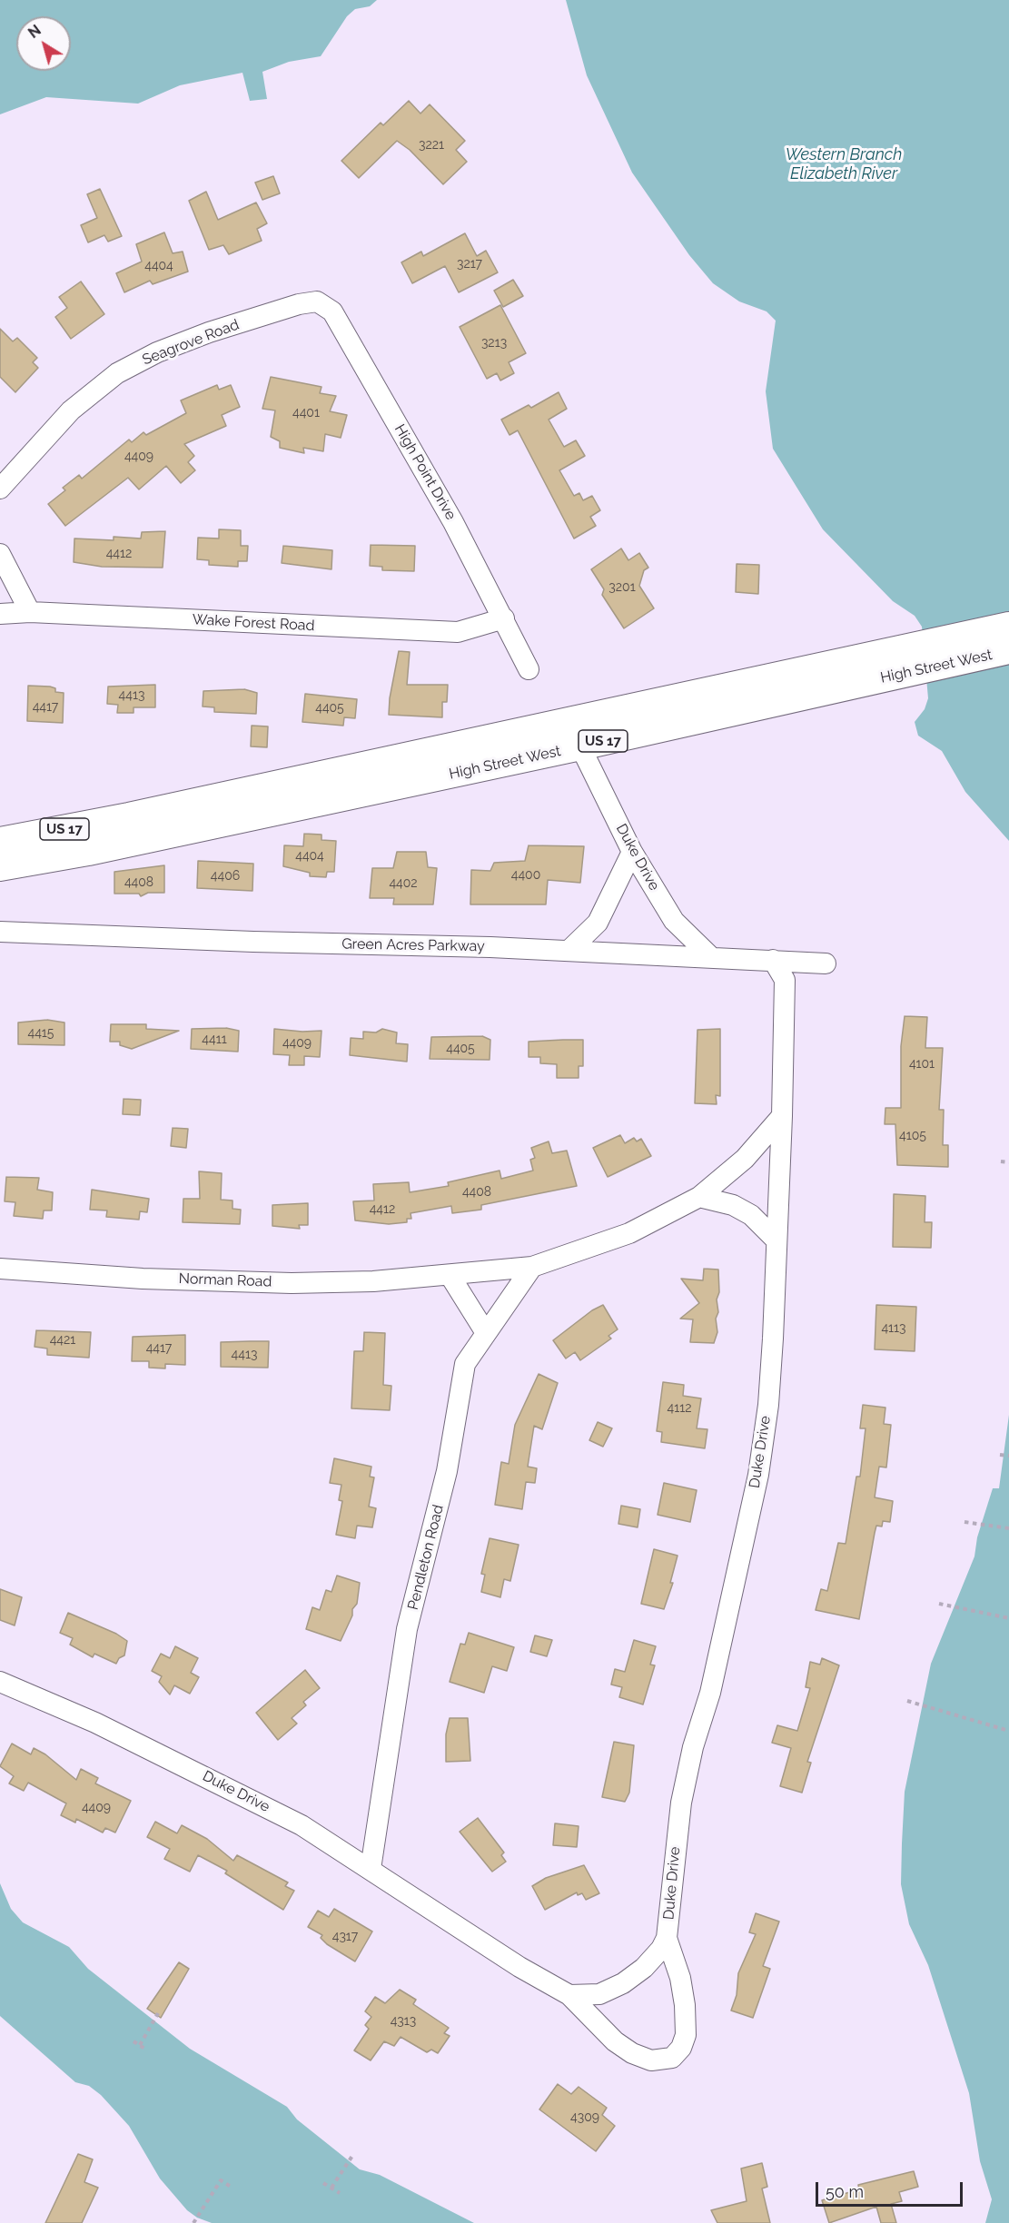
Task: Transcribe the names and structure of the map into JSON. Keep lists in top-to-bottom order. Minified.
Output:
{"streets":{"main road":["High Street West","US 17"],"street":["Seagrove Road","High Point Drive","Wake Forest Road","Duke Drive","Green Acres Parkway","Norman Road","Pendleton Road"]},"crossings":[["Seagrove Road","High Point Drive"],["High Point Drive","Wake Forest Road"],["High Street West","Duke Drive"],["Duke Drive","Green Acres Parkway"],["Duke Drive","Norman Road"],["Duke Drive","Pendleton Road"],["Norman Road","Pendleton Road"]],"water":["Western Branch Elizabeth River"],"house_numbers":["3221","3217","4404","3213","4401","4409","4412","3201","4413","4417","4405","4404","4400","4406","4408","4402","4415","4411","4409","4405","4101","4105","4408","4412","4113","4421","4417","4413","4112","4409","4317","4313","4309"],"scale_bar":"50 m","north":"top left"}
